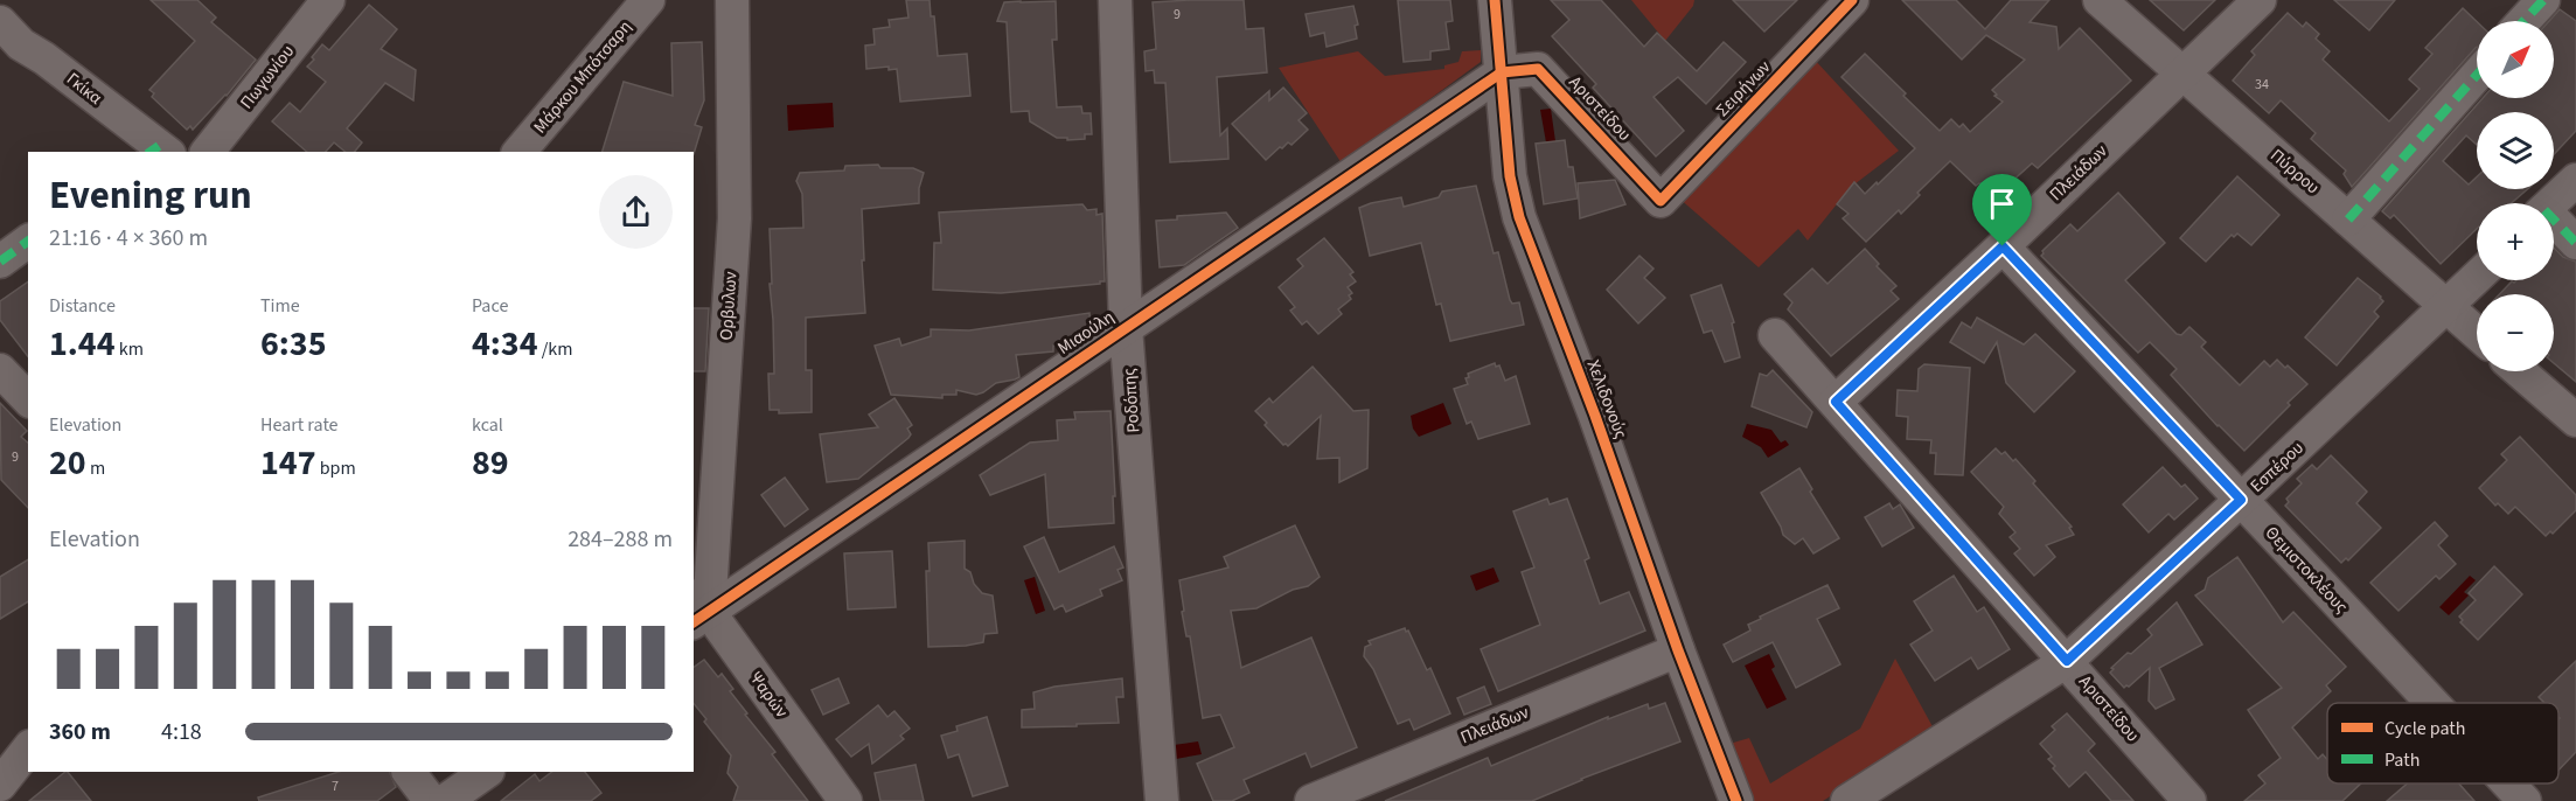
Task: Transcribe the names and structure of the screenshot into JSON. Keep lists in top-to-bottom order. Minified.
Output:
{"streets":{"street":["Πωγωνίου","Μάρκου Μπότσαρη","Γκίκα","Σειρήνων","Αριστείδου","Πύρρου","Πλειάδων","Ορβυλων","Μιαούλη","Χελιδονούς","Ροδόπης","Εσπέρου","Θεμιστοκλέους","Ψαρών"]},"crossings":[["Σειρήνων","Αριστείδου"],["Αριστείδου","Πλειάδων"],["Αριστείδου","Μιαούλη"],["Αριστείδου","Χελιδονούς"],["Αριστείδου","Εσπέρου"],["Πύρρου","Πλειάδων"],["Πύρρου","Εσπέρου"],["Πλειάδων","Χελιδονούς"],["Πλειάδων","Θεμιστοκλέους"],["Ορβυλων","Μιαούλη"],["Ορβυλων","Ψαρών"],["Μιαούλη","Χελιδονούς"],["Μιαούλη","Ροδόπης"],["Μιαούλη","Ψαρών"],["Εσπέρου","Θεμιστοκλέους"]],"house_numbers":["9","34","9","7"],"legend":["Cycle path","Path"],"north":"top right","page":{"map_buttons":["+","−"],"heading":["Evening run","21:16 · 4 × 360 m"],"stats":[["Distance","1.44 km"],["Time","6:35"],["Pace","4:34 /km"],["Elevation","20 m"],["Heart rate","147 bpm"],["kcal","89"]],"chart":["Elevation","284–288 m"],"list":[{"name":"360 m","note":"4:18"}]}}
